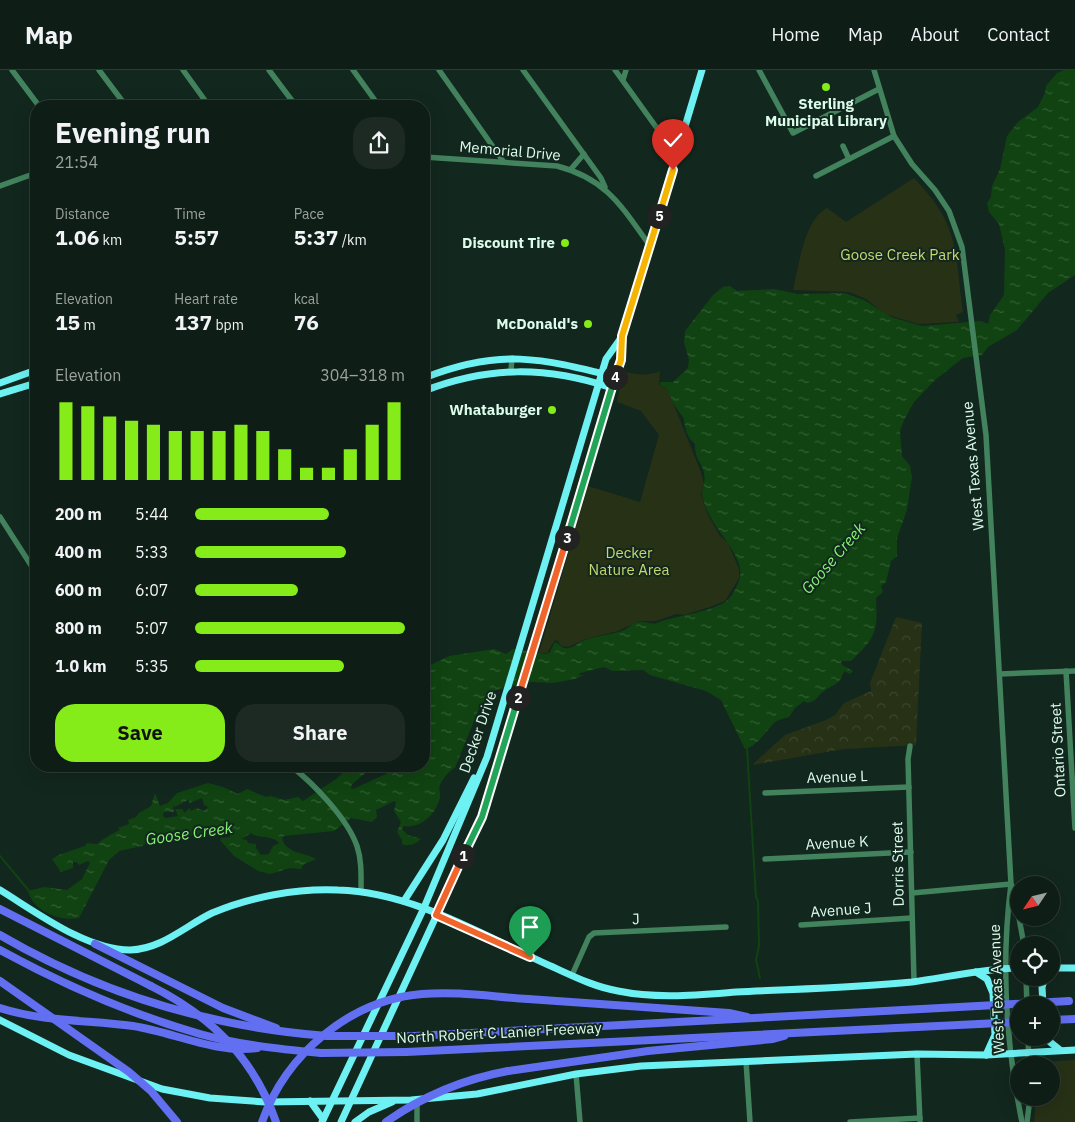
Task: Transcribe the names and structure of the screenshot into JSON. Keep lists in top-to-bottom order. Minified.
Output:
{"streets":{"highway":["North Robert C Lanier Freeway"],"main road":["Decker Drive"],"street":["Memorial Drive","West Texas Avenue","Ontario Street","Avenue L","Avenue K","Dorris Street","Avenue J","J"]},"crossings":[["Memorial Drive","Decker Drive"],["Avenue L","Dorris Street"],["Avenue K","Dorris Street"],["Dorris Street","Avenue J"]],"water":["Goose Creek"],"parks":["Goose Creek Park","Decker Nature Area"],"places":["Sterling Municipal Library","Discount Tire","McDonald's","Whataburger"],"north":"bottom left","page":{"header":"Map","nav":["Home","Map","About","Contact"],"heading":["Evening run","21:54"],"stats":[["Distance","1.06 km"],["Time","5:57"],["Pace","5:37 /km"],["Elevation","15 m"],["Heart rate","137 bpm"],["kcal","76"]],"pins":["5","4","3","2","1"],"chart":["Elevation","304–318 m"],"list":[{"name":"200 m","note":"5:44"},{"name":"400 m","note":"5:33"},{"name":"600 m","note":"6:07"},{"name":"800 m","note":"5:07"},{"name":"1.0 km","note":"5:35"}],"buttons":["Save","Share"],"map_buttons":["+","−"]}}
